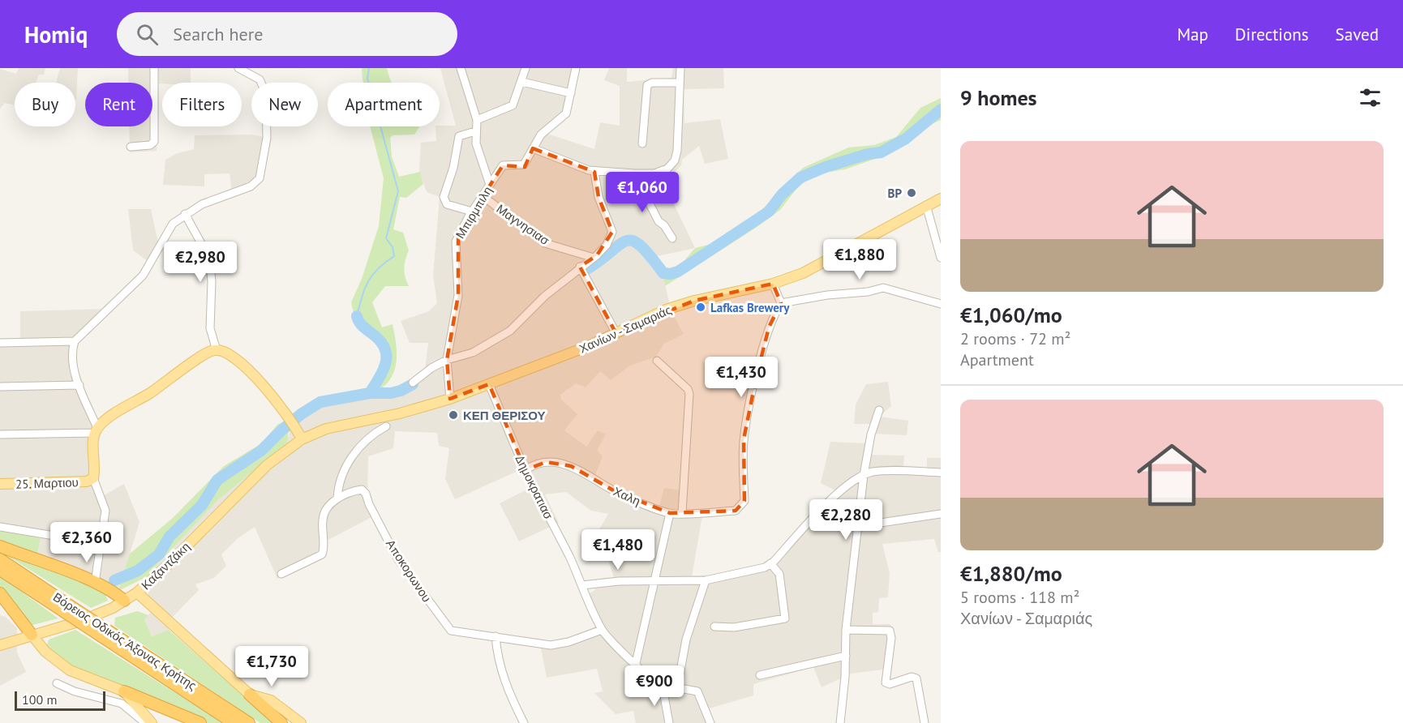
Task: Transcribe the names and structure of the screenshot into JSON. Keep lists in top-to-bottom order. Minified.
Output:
{"streets":{"highway":["Βόρειος Οδικός Άξονας Κρήτης"],"main road":["Χανίων - Σαμαριάς","25. Μαρτιου","Καζαντζάκη"],"street":["Μπιρμπιλη","Μαγνησιασ","Δημοκρατιασ","Χαλη","Αποκορωνου"]},"crossings":[["Μπιρμπιλη","Μαγνησιασ"],["Μπιρμπιλη","Χανίων - Σαμαριάς"],["Χανίων - Σαμαριάς","Δημοκρατιασ"],["Χανίων - Σαμαριάς","Καζαντζάκη"],["Δημοκρατιασ","Χαλη"],["Δημοκρατιασ","Αποκορωνου"]],"places":["BP","Lafkas Brewery","ΚΕΠ ΘΕΡΙΣΟΥ"],"scale_bar":"100 m","page":{"header":"Homiq","search":"Search here","nav":["Map","Directions","Saved"],"heading":"9 homes","chip":["Buy","Rent","Filters","New","Apartment"],"list":[{"name":"€1,060/mo","note":"2 rooms · 72 m² · Apartment"},{"name":"€1,880/mo","note":"5 rooms · 118 m² · Χανίων - Σαμαριάς"}],"price":["€1,060","€1,880","€2,980","€1,430","€2,280","€2,360","€1,480","€1,730","€900"],"scale":"100 m"}}
